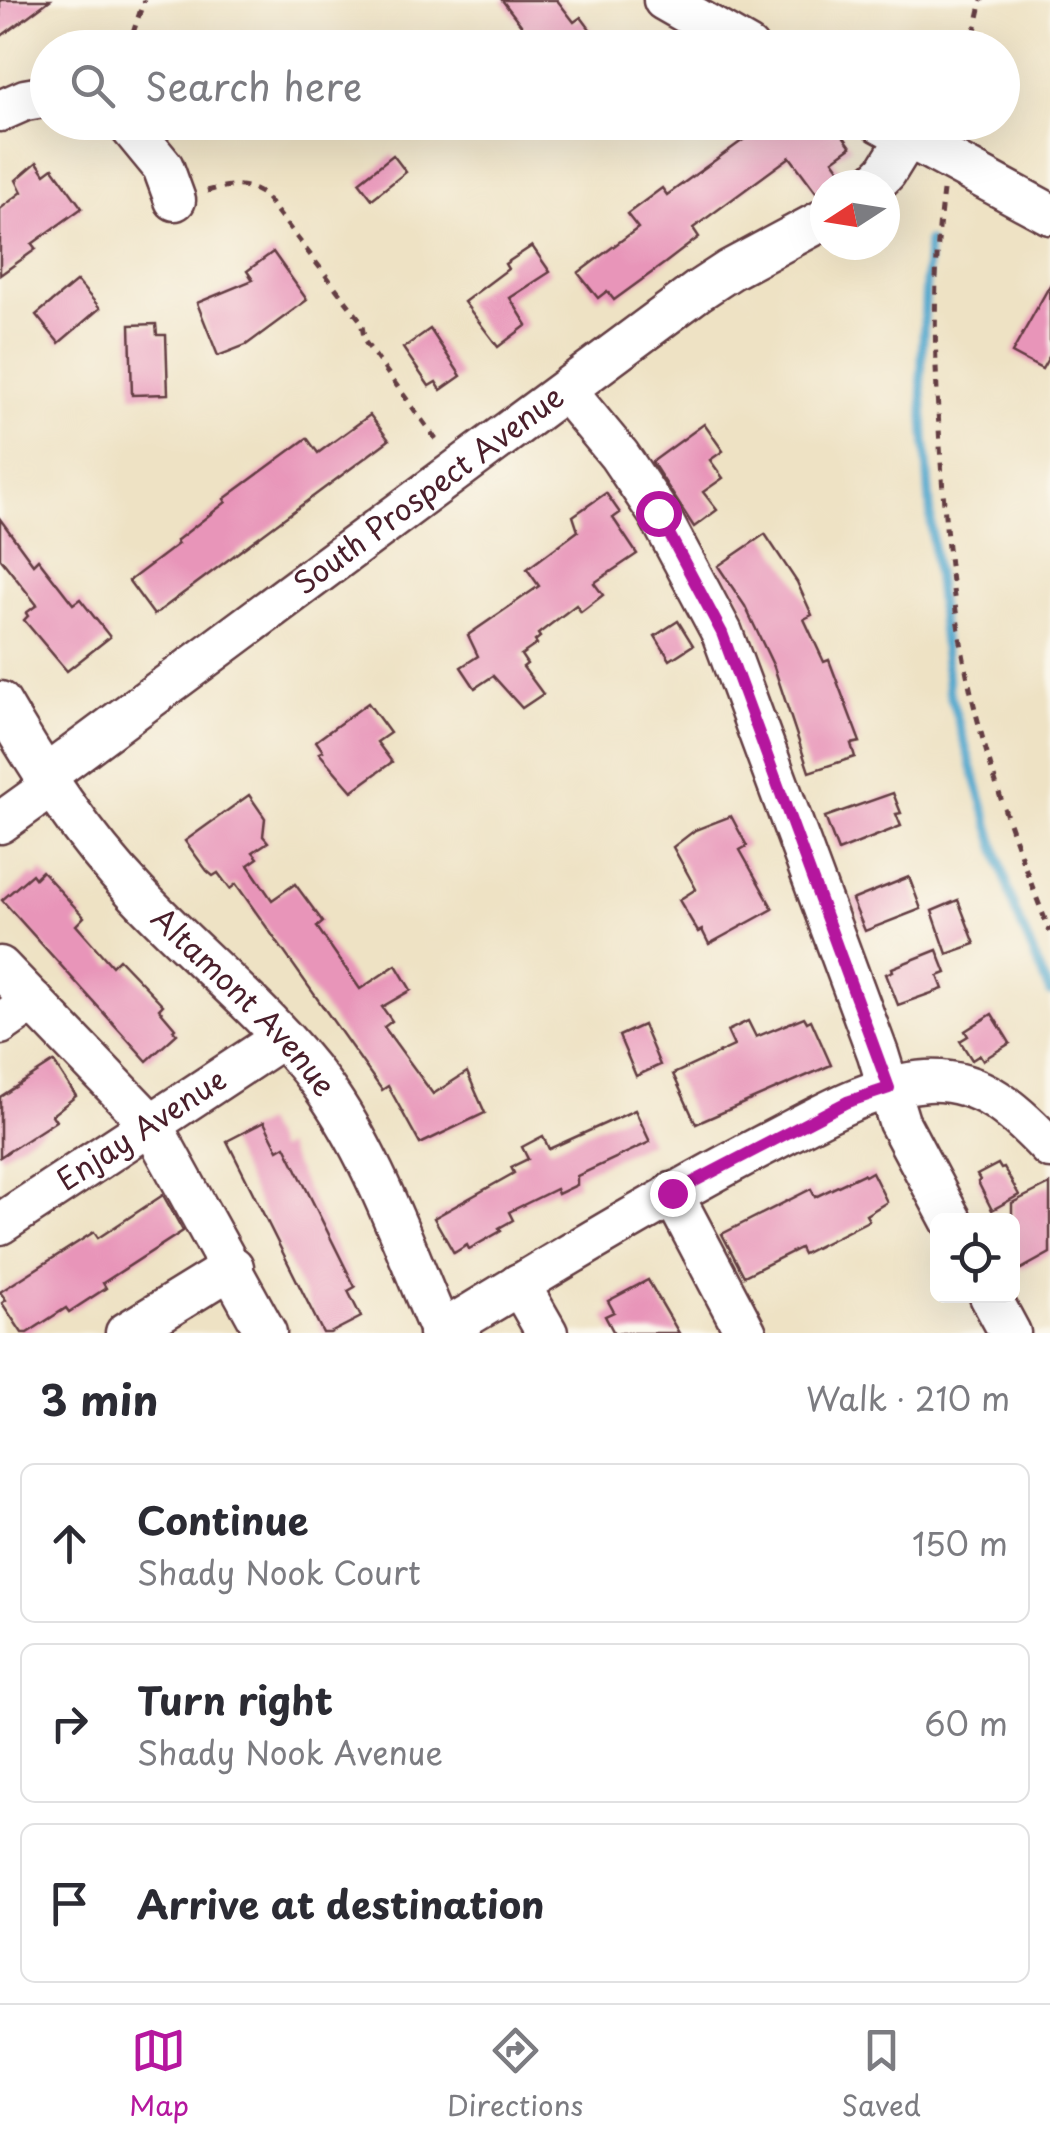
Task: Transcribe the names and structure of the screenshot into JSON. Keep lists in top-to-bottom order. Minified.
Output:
{"streets":{"street":["South Prospect Avenue","Altamont Avenue","Enjay Avenue"]},"crossings":[["South Prospect Avenue","Altamont Avenue"],["Altamont Avenue","Enjay Avenue"]],"north":"left","page":{"search":"Search here","heading":["3 min","Walk · 210 m"],"list":[["Continue","Shady Nook Court","150 m"],["Turn right","Shady Nook Avenue","60 m"],"Arrive at destination"],"nav":["Map","Directions","Saved"]}}
